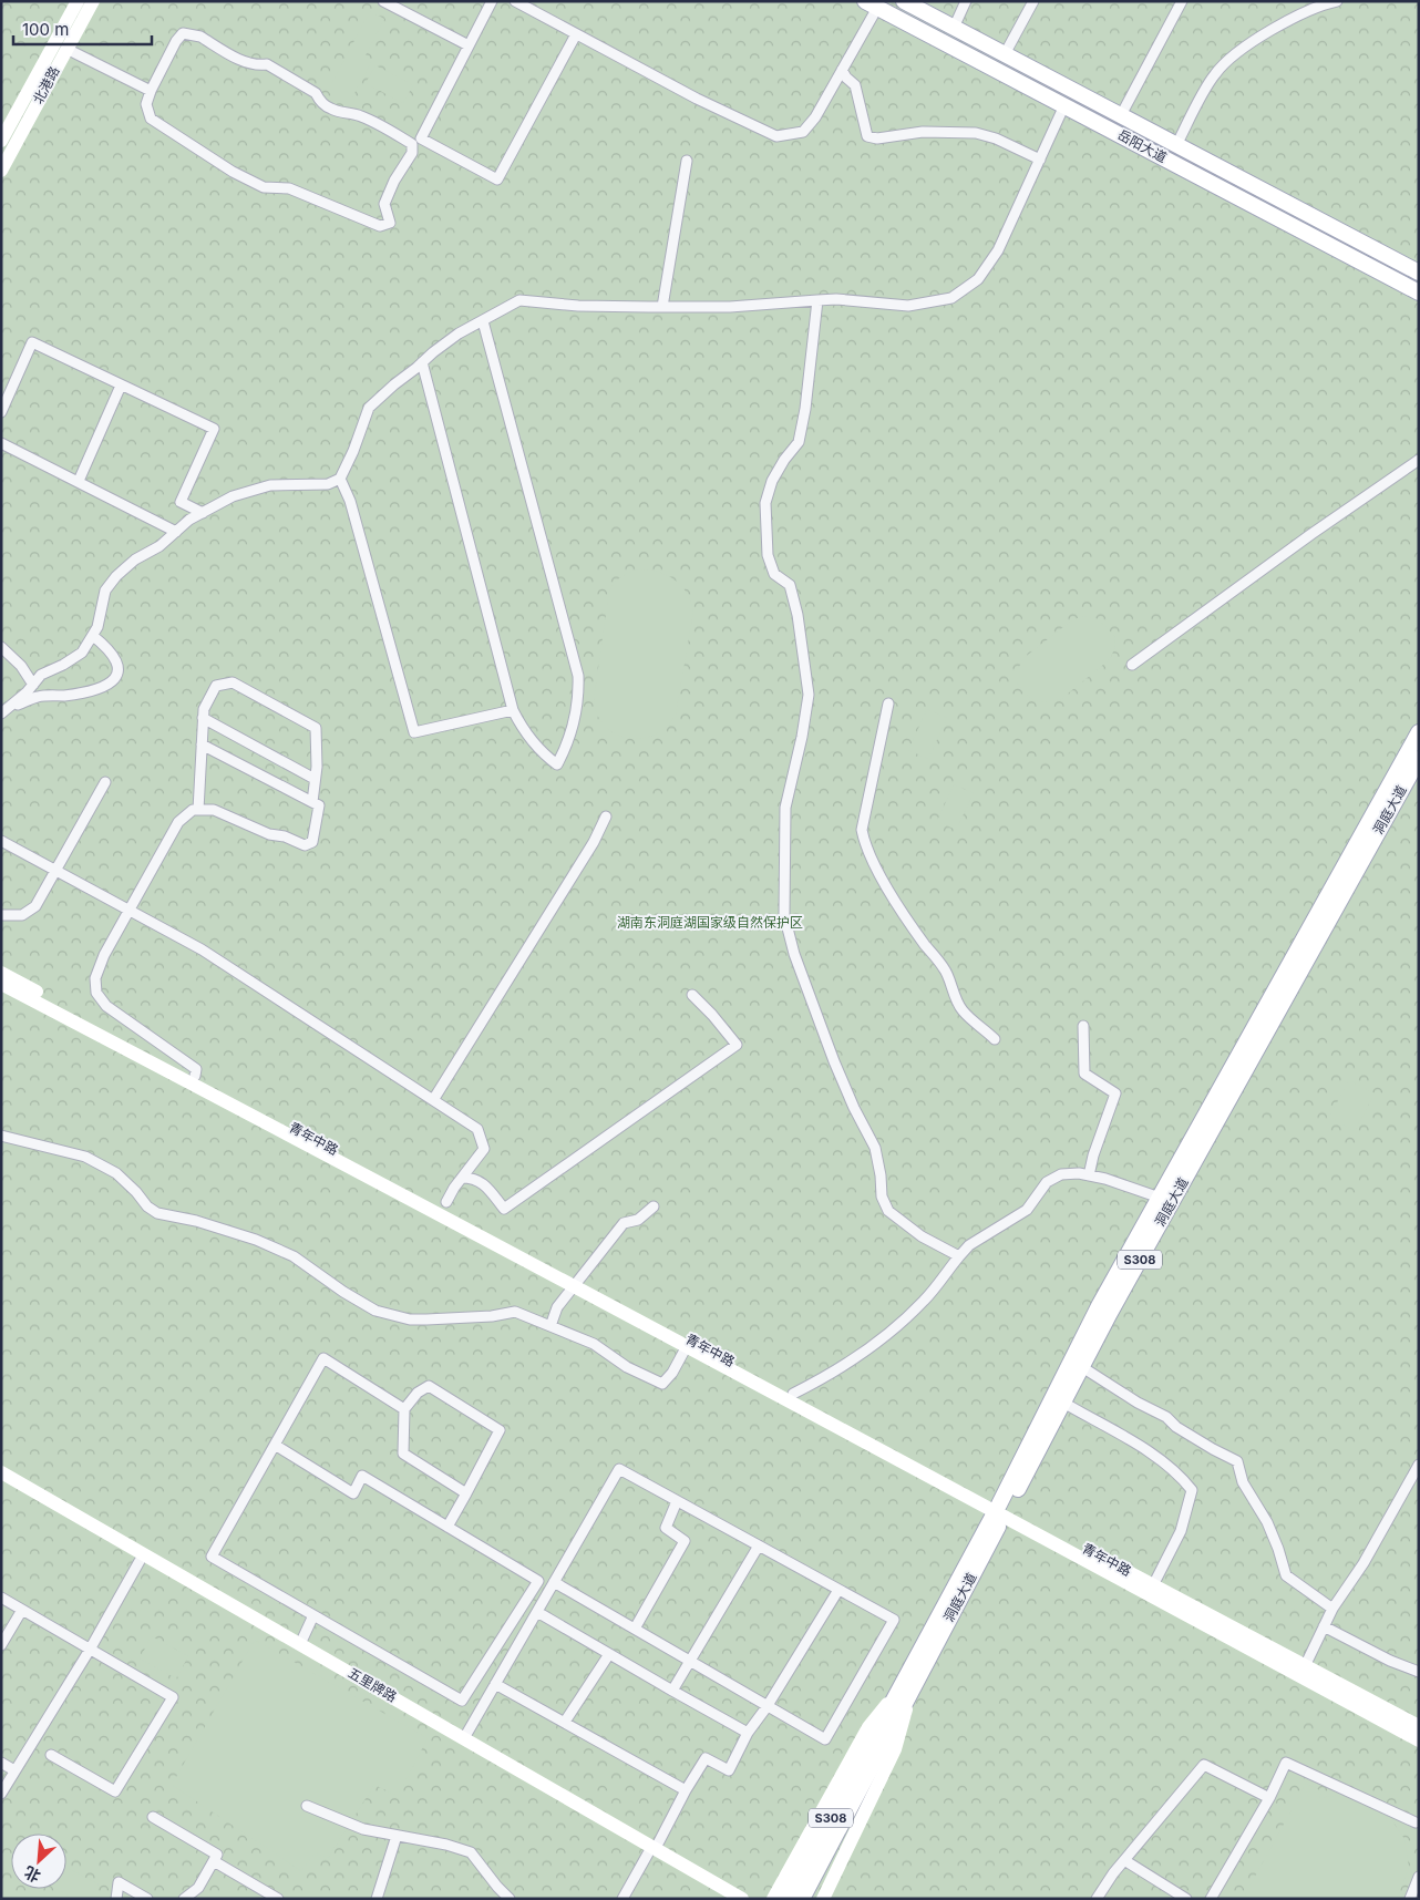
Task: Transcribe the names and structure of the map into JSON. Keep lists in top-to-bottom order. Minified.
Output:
{"streets":{"main road":["北港路","岳阳大道","洞庭大道","青年中路","S308","五里牌路"]},"crossings":[["洞庭大道","青年中路"]],"parks":["湖南东洞庭湖国家级自然保护区"],"scale_bar":"100 m","north":"bottom left"}
